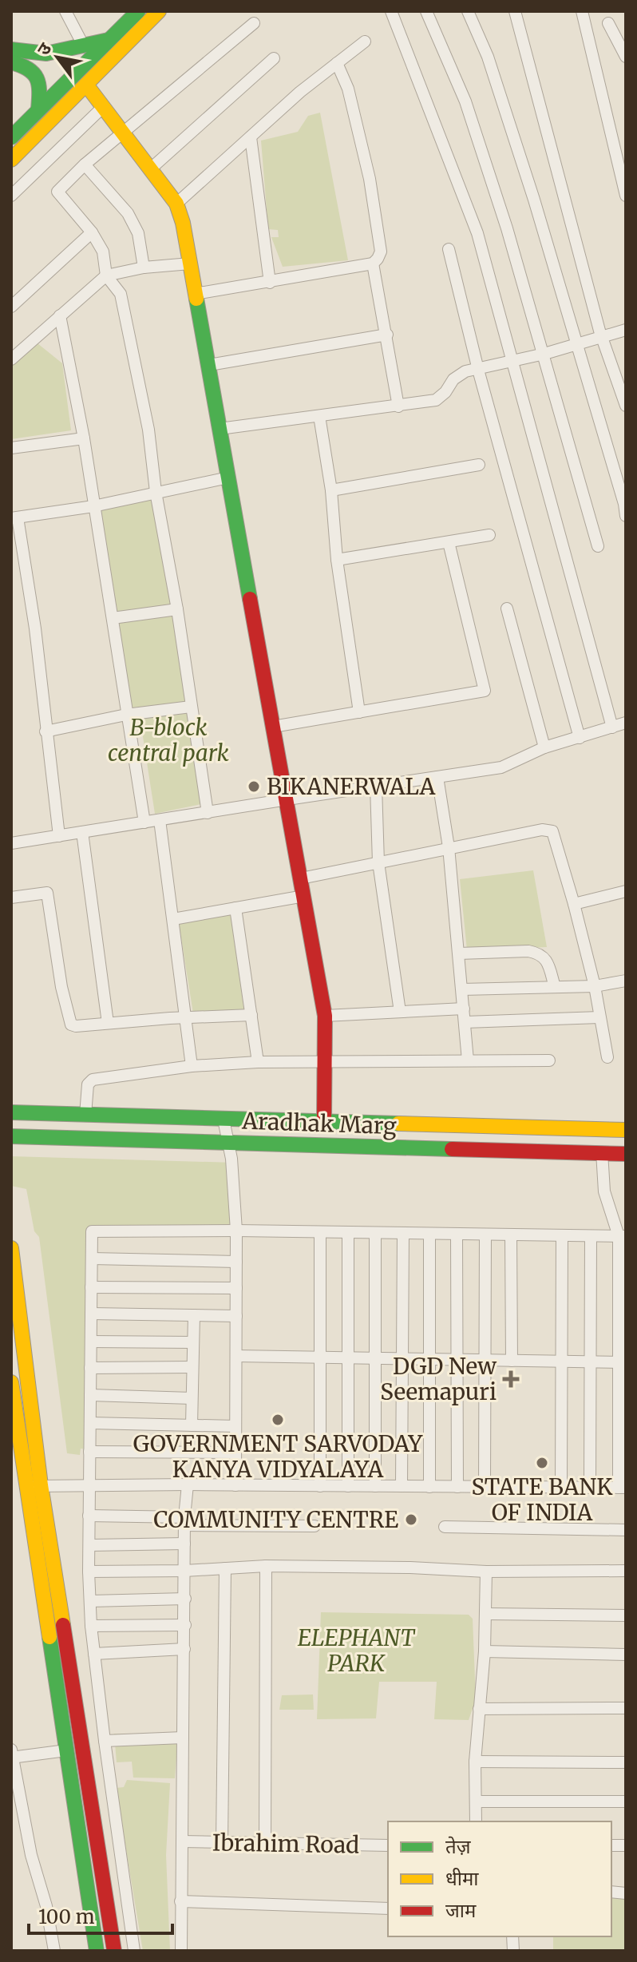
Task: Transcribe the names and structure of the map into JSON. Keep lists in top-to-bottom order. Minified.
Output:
{"streets":{"main road":["Aradhak Marg"],"street":["Ibrahim Road"]},"parks":["B-block central park","ELEPHANT PARK"],"places":{"other":["BIKANERWALA","GOVERNMENT SARVODAY KANYA VIDYALAYA","STATE BANK OF INDIA","COMMUNITY CENTRE"],"health":["DGD New Seemapuri"]},"legend":["तेज़","धीमा","जाम"],"scale_bar":"100 m","north":"top left"}
